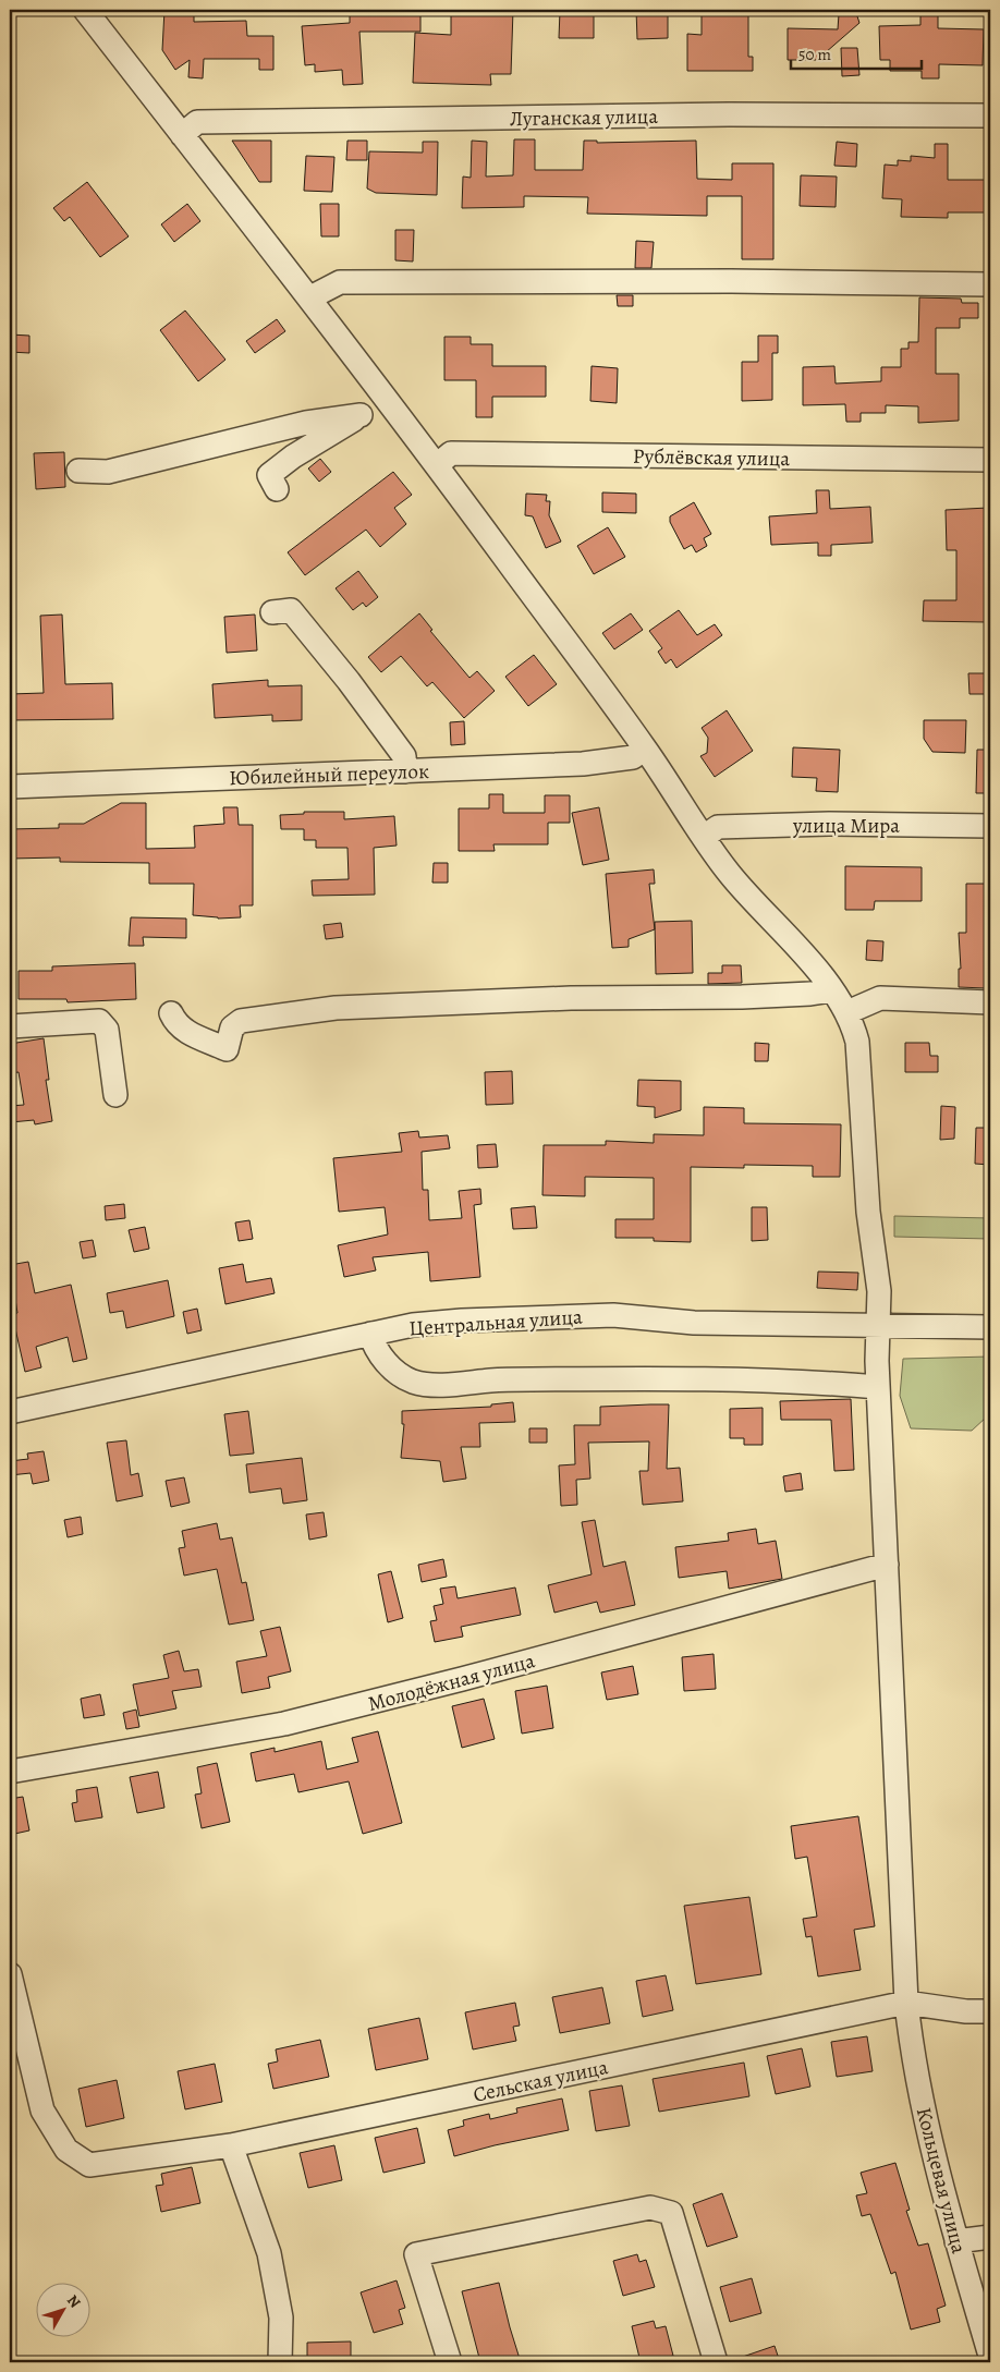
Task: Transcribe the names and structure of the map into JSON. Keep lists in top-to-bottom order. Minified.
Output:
{"streets":{"street":["Луганская улица","Рублёвская улица","Юбилейный переулок","улица Мира","Центральная улица","Молодёжная улица","Сельская улица","Кольцевая улица"]},"crossings":[["Луганская улица","Кольцевая улица"],["Рублёвская улица","Кольцевая улица"],["Юбилейный переулок","Кольцевая улица"],["улица Мира","Кольцевая улица"],["Центральная улица","Кольцевая улица"],["Молодёжная улица","Кольцевая улица"],["Сельская улица","Кольцевая улица"]],"scale_bar":"50 m","north":"top right"}
